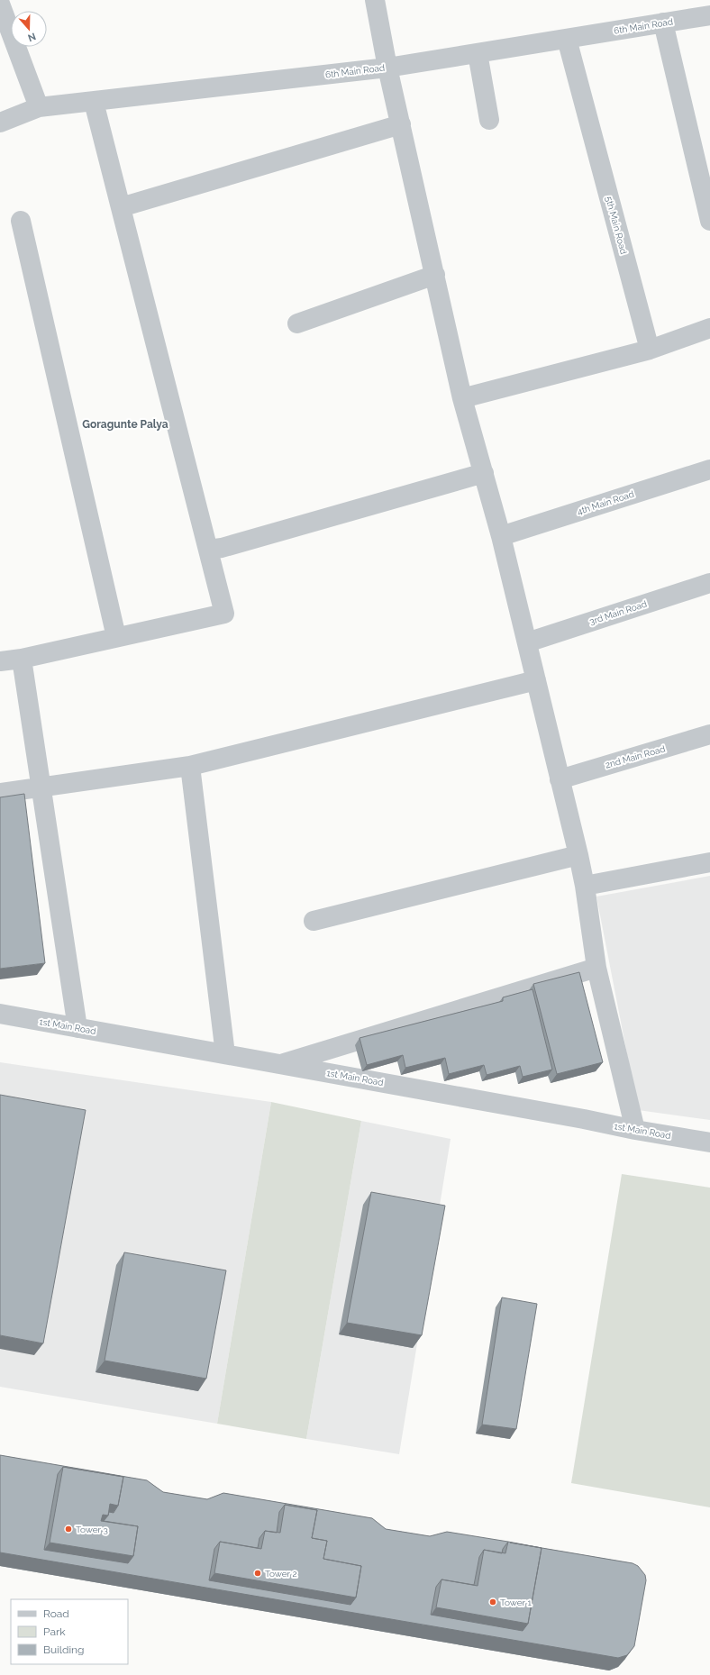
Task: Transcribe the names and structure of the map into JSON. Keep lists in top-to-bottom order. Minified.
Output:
{"streets":{"street":["6th Main Road","5th Main Road","4th Main Road","3rd Main Road","2nd Main Road","1st Main Road"]},"crossings":[["6th Main Road","5th Main Road"]],"districts":["Goragunte Palya"],"places":["Tower 3","Tower 2","Tower 1"],"legend":["Road","Park","Building"],"north":"bottom"}
